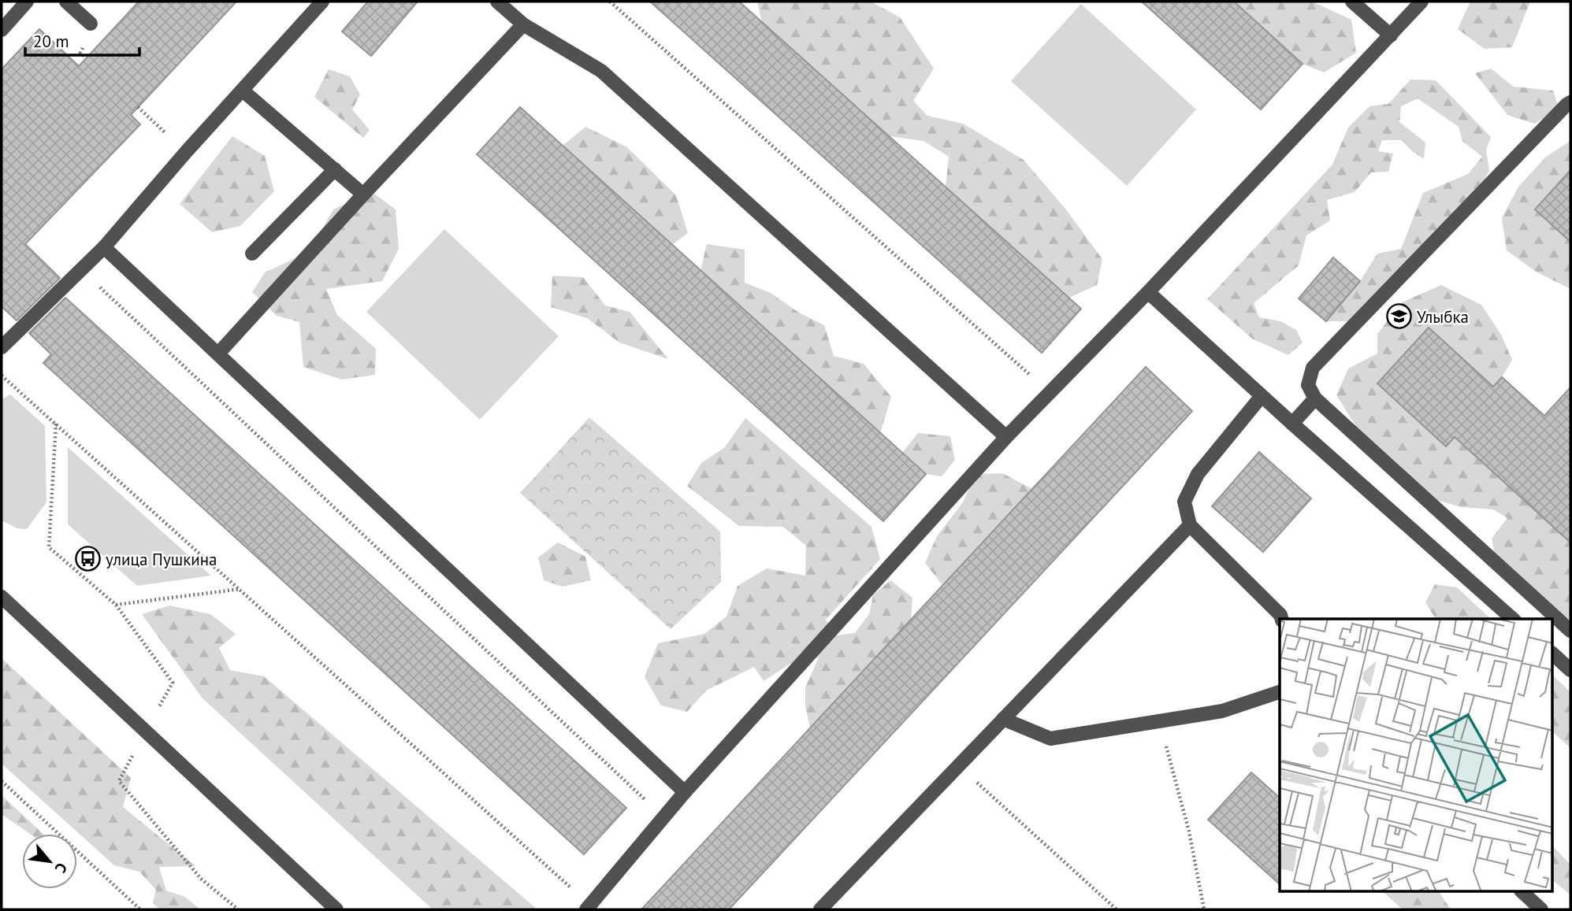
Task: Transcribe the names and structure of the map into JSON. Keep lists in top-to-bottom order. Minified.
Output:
{"places":{"school or university":["Улыбка"],"bus stop":["улица Пушкина"]},"scale_bar":"20 m","north":"bottom right"}
